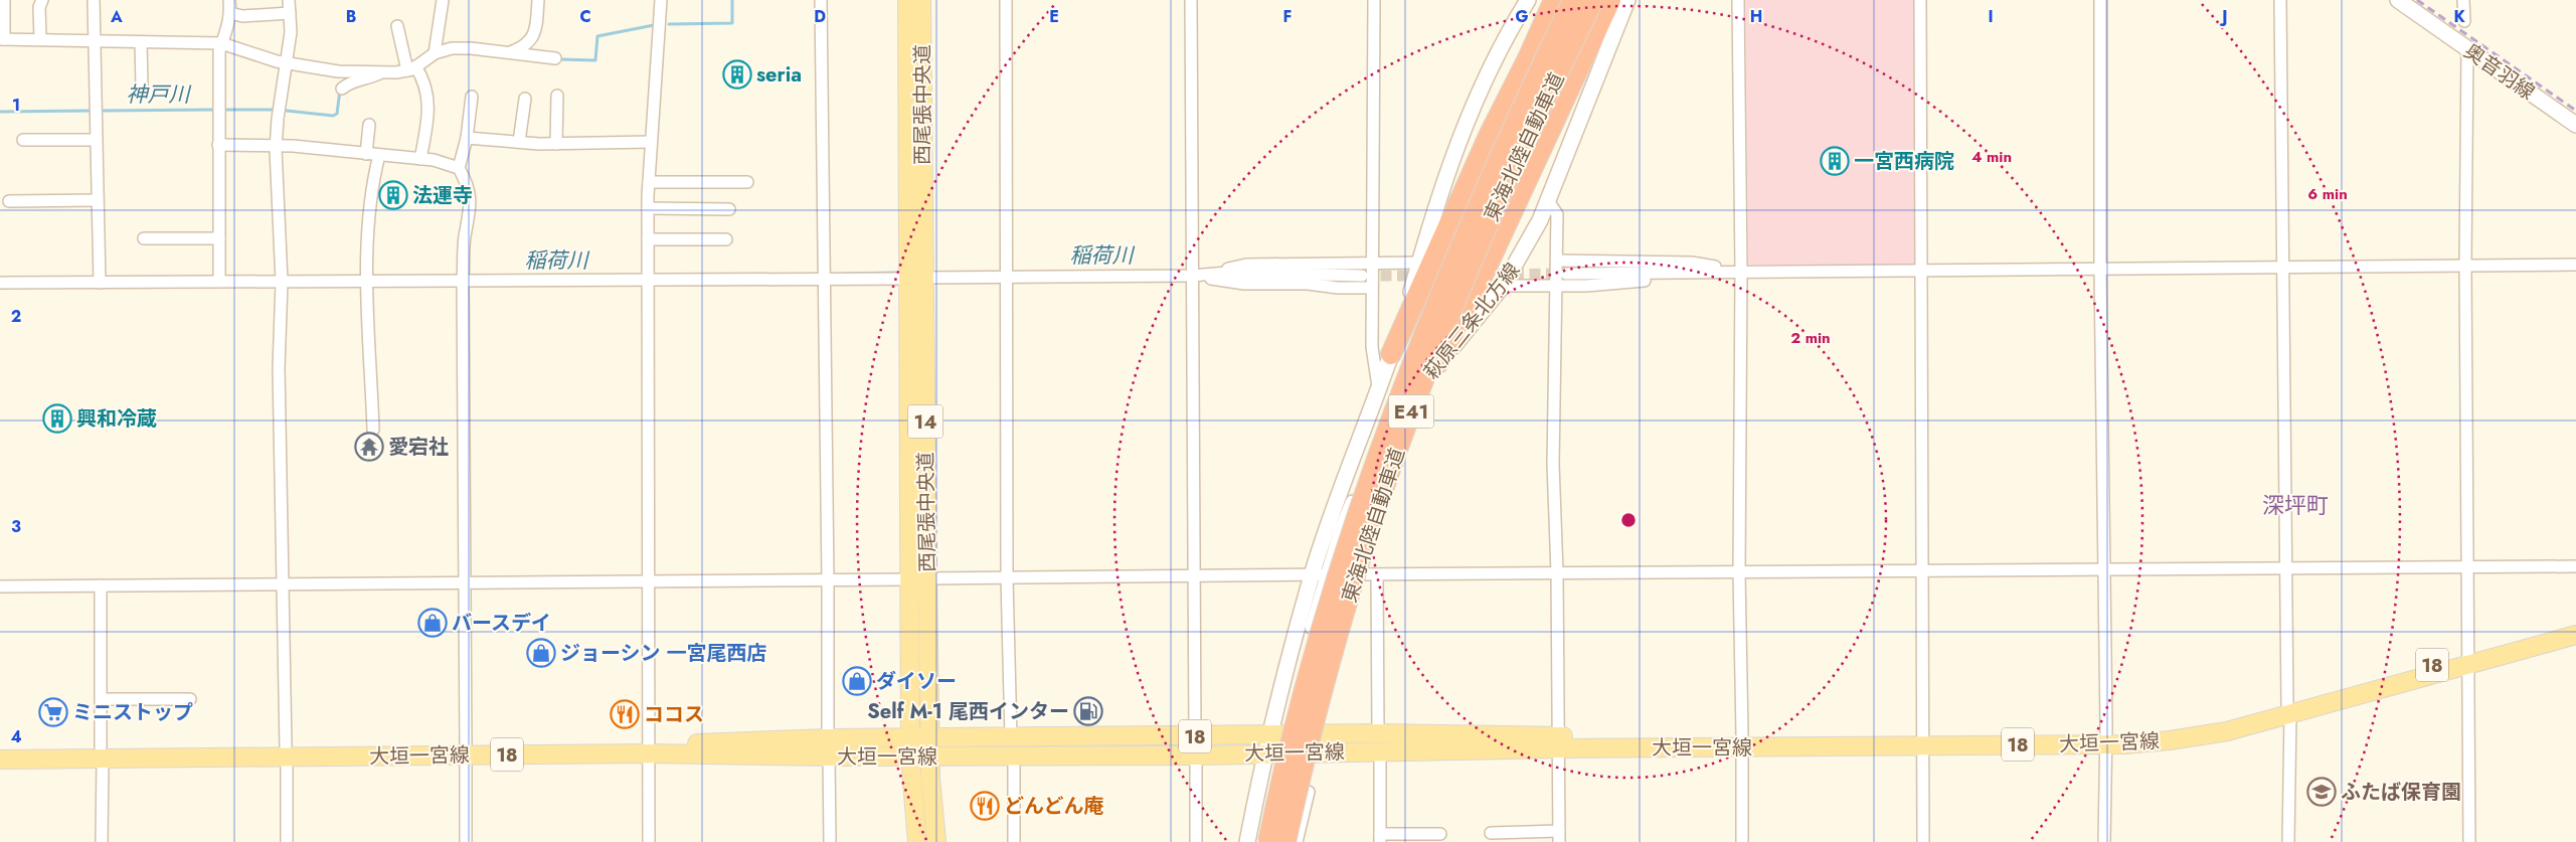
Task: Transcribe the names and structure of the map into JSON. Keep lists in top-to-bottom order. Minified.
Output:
{"streets":{"highway":["東海北陸自動車道","E41"],"main road":["奥音羽線","西尾張中央道","萩原三条北方線","14","18","大垣一宮線"]},"crossings":[["西尾張中央道","大垣一宮線"],["萩原三条北方線","大垣一宮線"]],"districts":["深坪町"],"water":["神戸川","稲荷川"],"places":{"building":["seria","一宮西病院","法運寺","興和冷蔵"],"temple":["愛宕社"],"shop":["バースデイ","ジョーシン 一宮尾西店","ダイソー"],"fuel station":["Self M-1 尾西インター"],"supermarket":["ミニストップ"],"restaurant":["ココス","どんどん庵"],"school or university":["ふたば保育園"]},"grid":{"columns":["A","B","C","D","E","F","G","H","I","J","K"],"rows":["1","2","3","4"]},"rings":["4 min","6 min","2 min"]}
